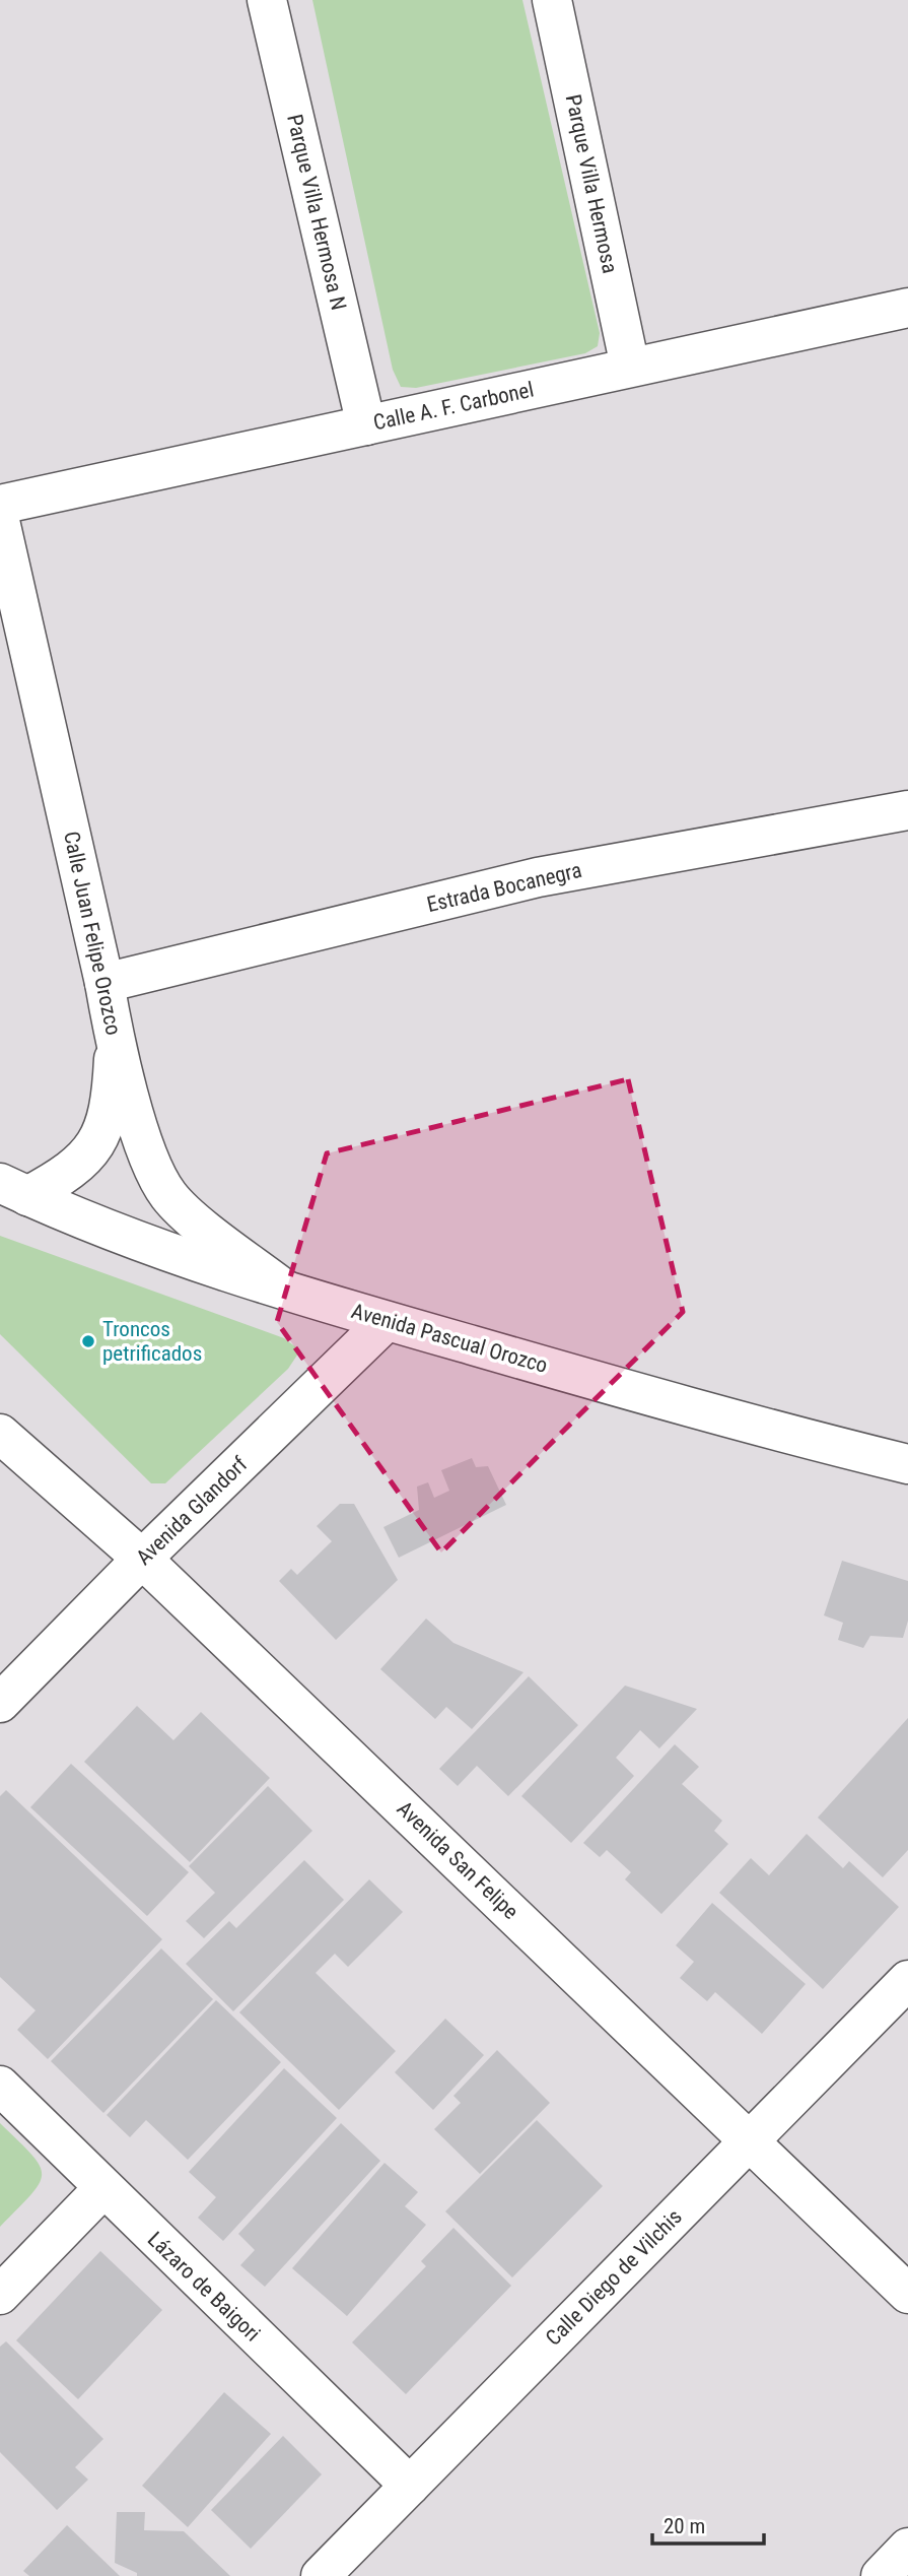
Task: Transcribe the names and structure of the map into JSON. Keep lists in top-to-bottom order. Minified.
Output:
{"streets":{"street":["Parque Villa Hermosa","Parque Villa Hermosa N","Calle A. F. Carbonel","Estrada Bocanegra","Calle Juan Felipe Orozco","Avenida Pascual Orozco","Avenida Glandorf","Avenida San Felipe","Calle Diego de Vilchis","Lázaro de Baigori"]},"crossings":[["Parque Villa Hermosa","Calle A. F. Carbonel"],["Parque Villa Hermosa N","Calle A. F. Carbonel"],["Estrada Bocanegra","Calle Juan Felipe Orozco"],["Calle Juan Felipe Orozco","Avenida Pascual Orozco"],["Avenida Pascual Orozco","Avenida Glandorf"],["Avenida Glandorf","Avenida San Felipe"],["Avenida San Felipe","Calle Diego de Vilchis"],["Calle Diego de Vilchis","Lázaro de Baigori"]],"places":["Troncos petrificados"],"scale_bar":"20 m"}
